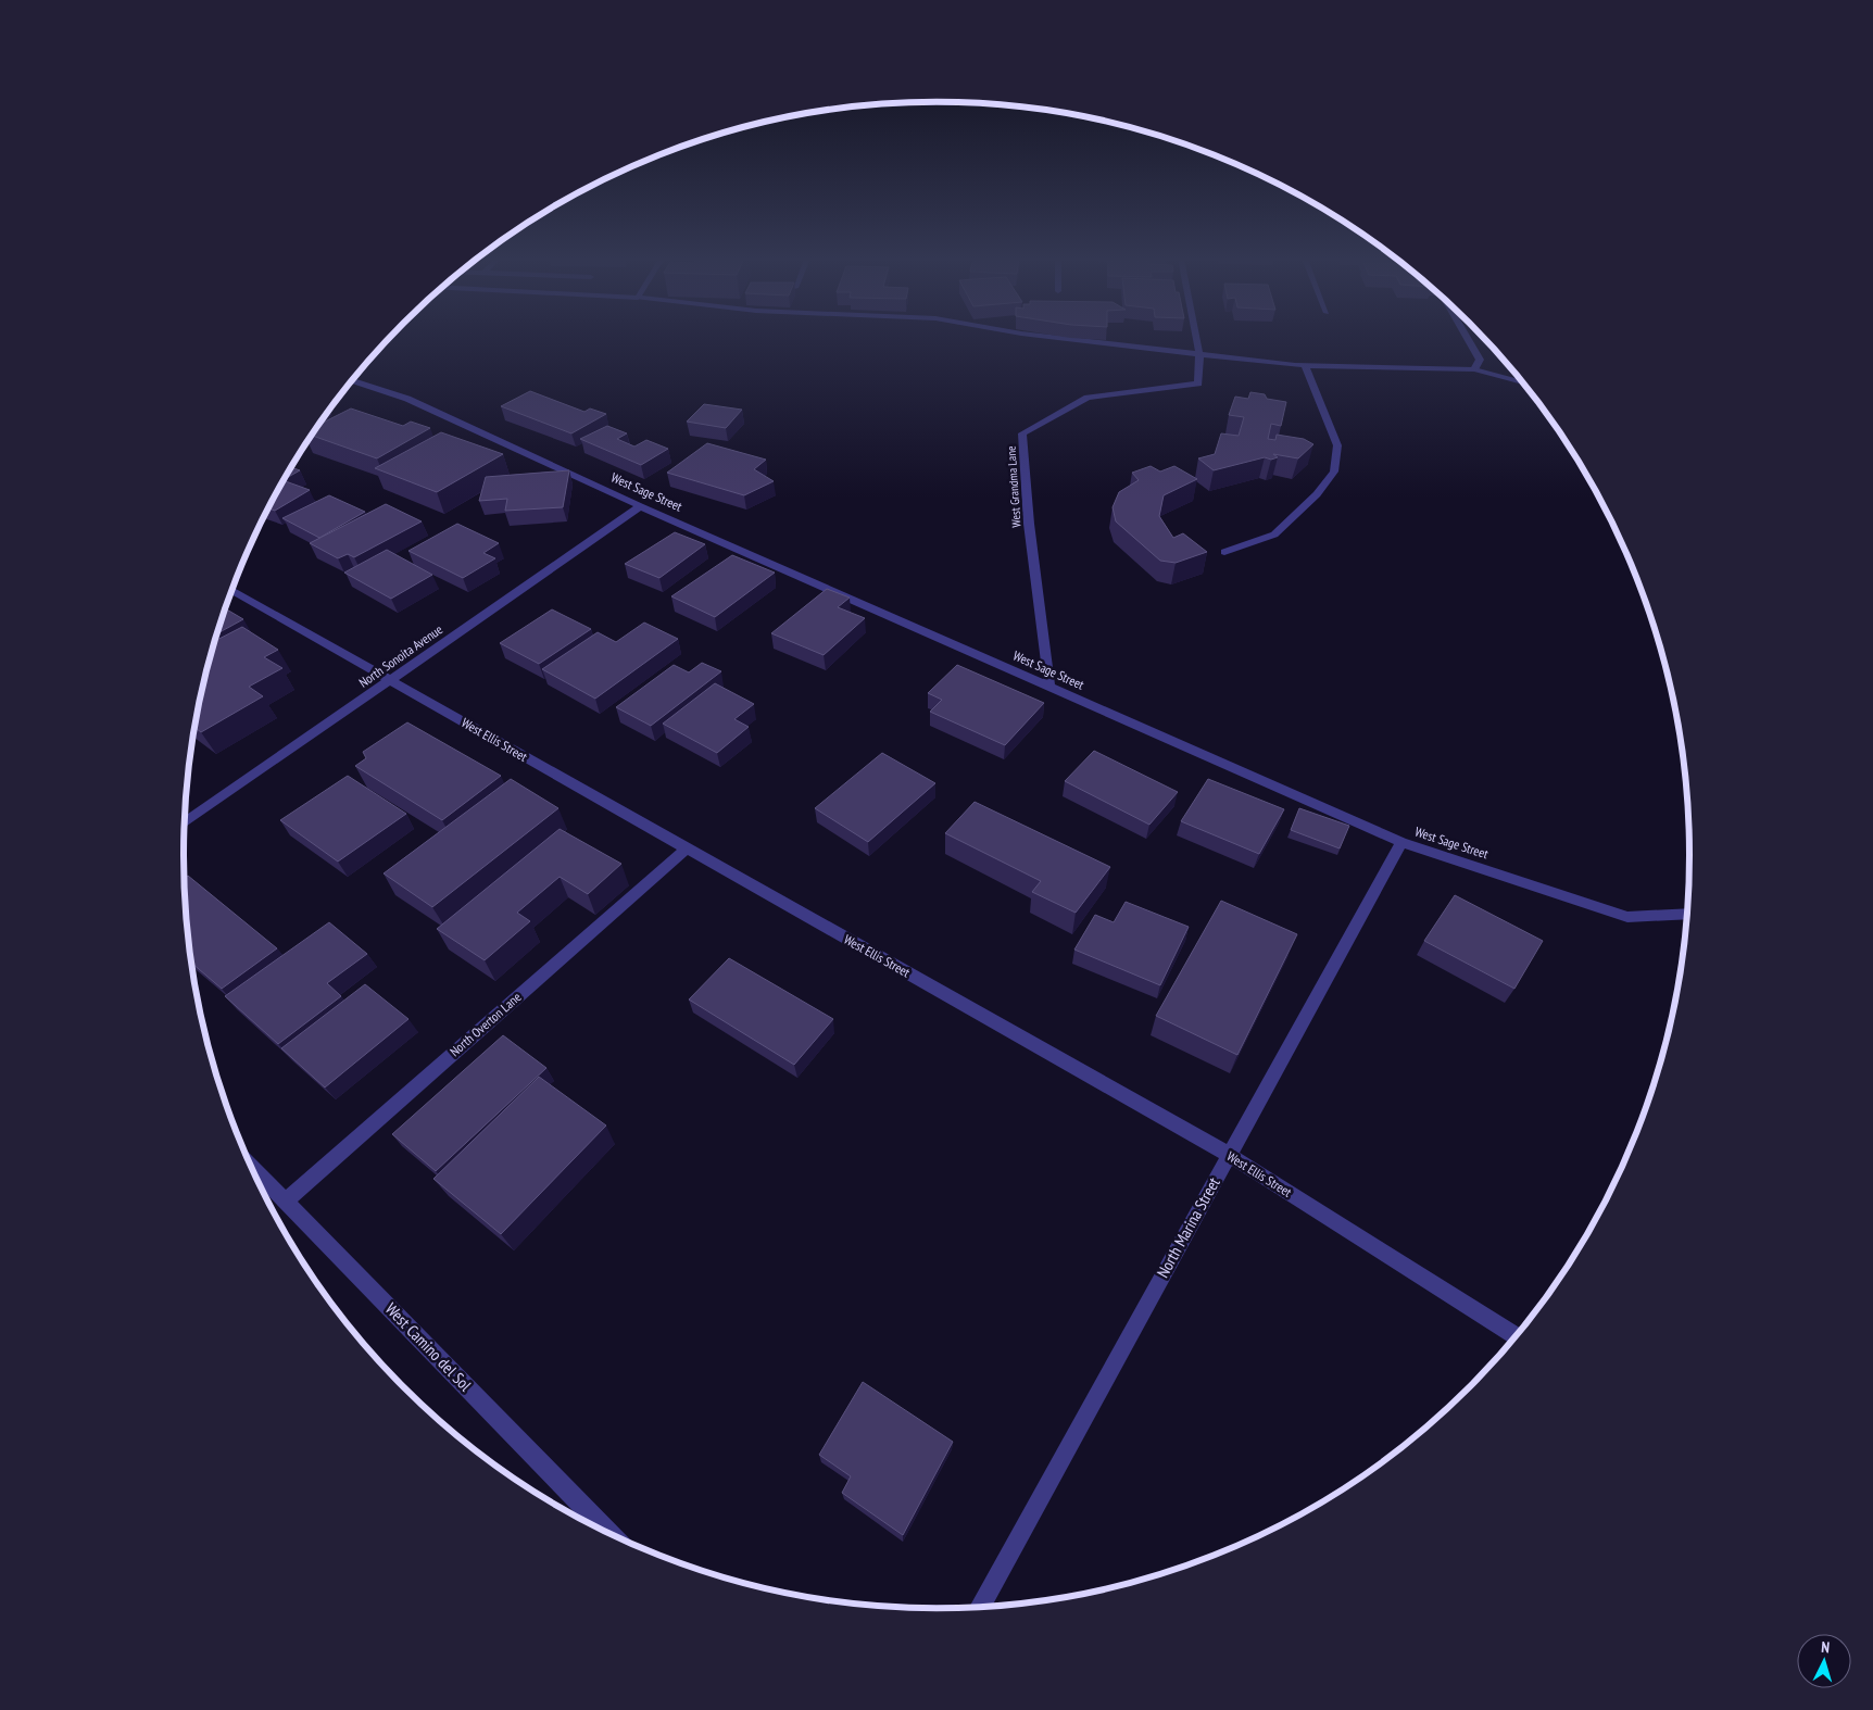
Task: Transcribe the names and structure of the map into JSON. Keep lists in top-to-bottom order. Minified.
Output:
{"streets":{"street":["West Grandma Lane","West Sage Street","North Sonoita Avenue","West Ellis Street","North Overton Lane","North Marina Street","West Camino del Sol"]},"crossings":[["West Grandma Lane","West Sage Street"],["West Sage Street","North Sonoita Avenue"],["West Sage Street","North Marina Street"],["North Sonoita Avenue","West Ellis Street"],["West Ellis Street","North Overton Lane"],["West Ellis Street","North Marina Street"],["North Overton Lane","West Camino del Sol"]],"north":"top"}
